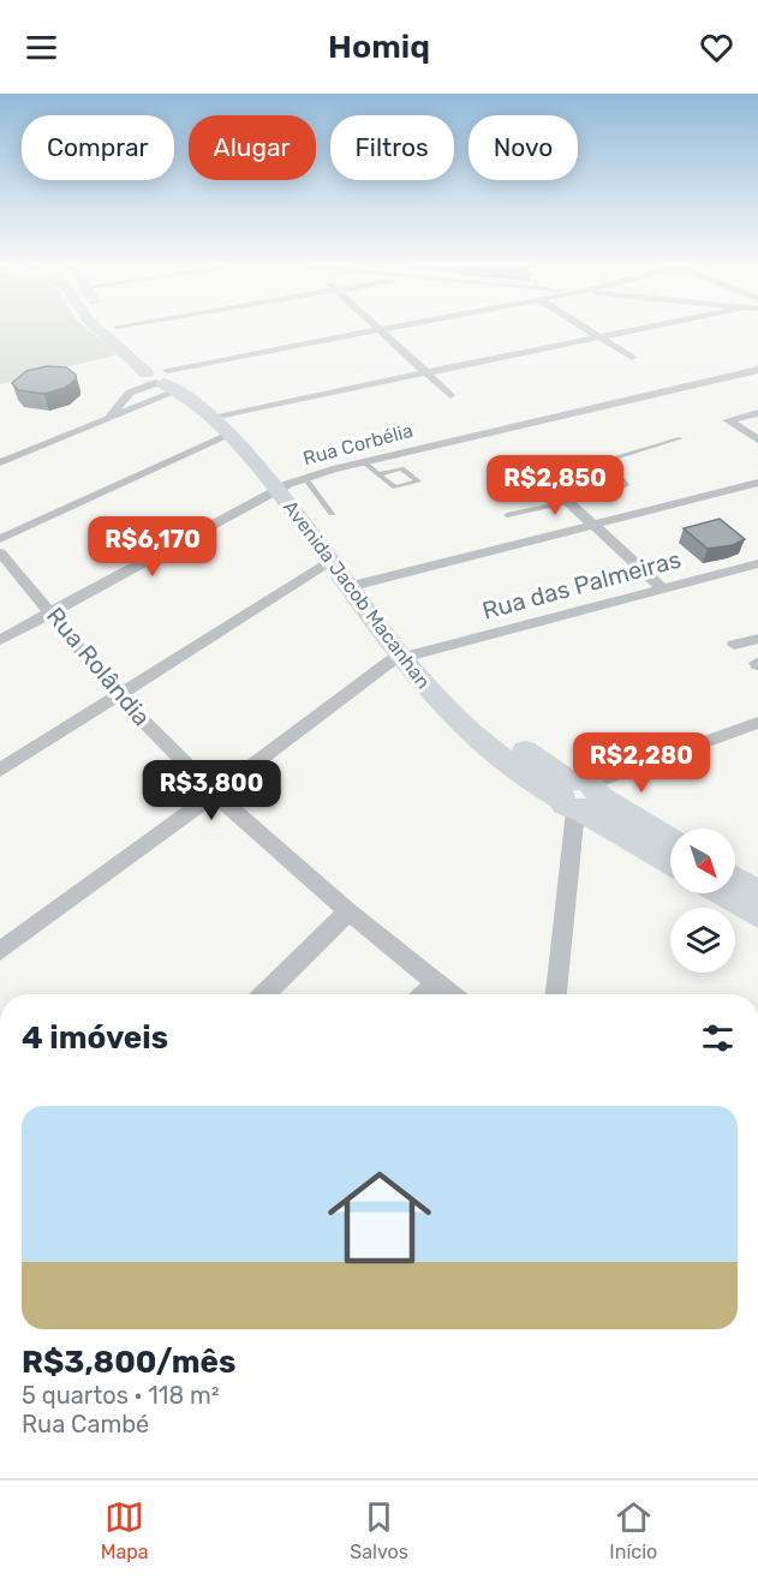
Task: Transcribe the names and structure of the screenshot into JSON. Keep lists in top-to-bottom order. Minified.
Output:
{"streets":{"main road":["Avenida Jacob Macanhan"],"street":["Rua Corbélia","Rua das Palmeiras","Rua Rolândia"]},"crossings":[["Rua Corbélia","Avenida Jacob Macanhan"],["Rua Corbélia","Rua Rolândia"],["Rua das Palmeiras","Avenida Jacob Macanhan"],["Rua das Palmeiras","Rua Rolândia"]],"north":"bottom right","page":{"header":"Homiq","chip":["Comprar","Alugar","Filtros","Novo"],"price":["R$2,850","R$6,170","R$2,280","R$3,800"],"heading":"4 imóveis","list":[{"name":"R$3,800/mês","note":"5 quartos · 118 m² · Rua Cambé"}],"tabs":["Mapa","Salvos","Início"]}}
